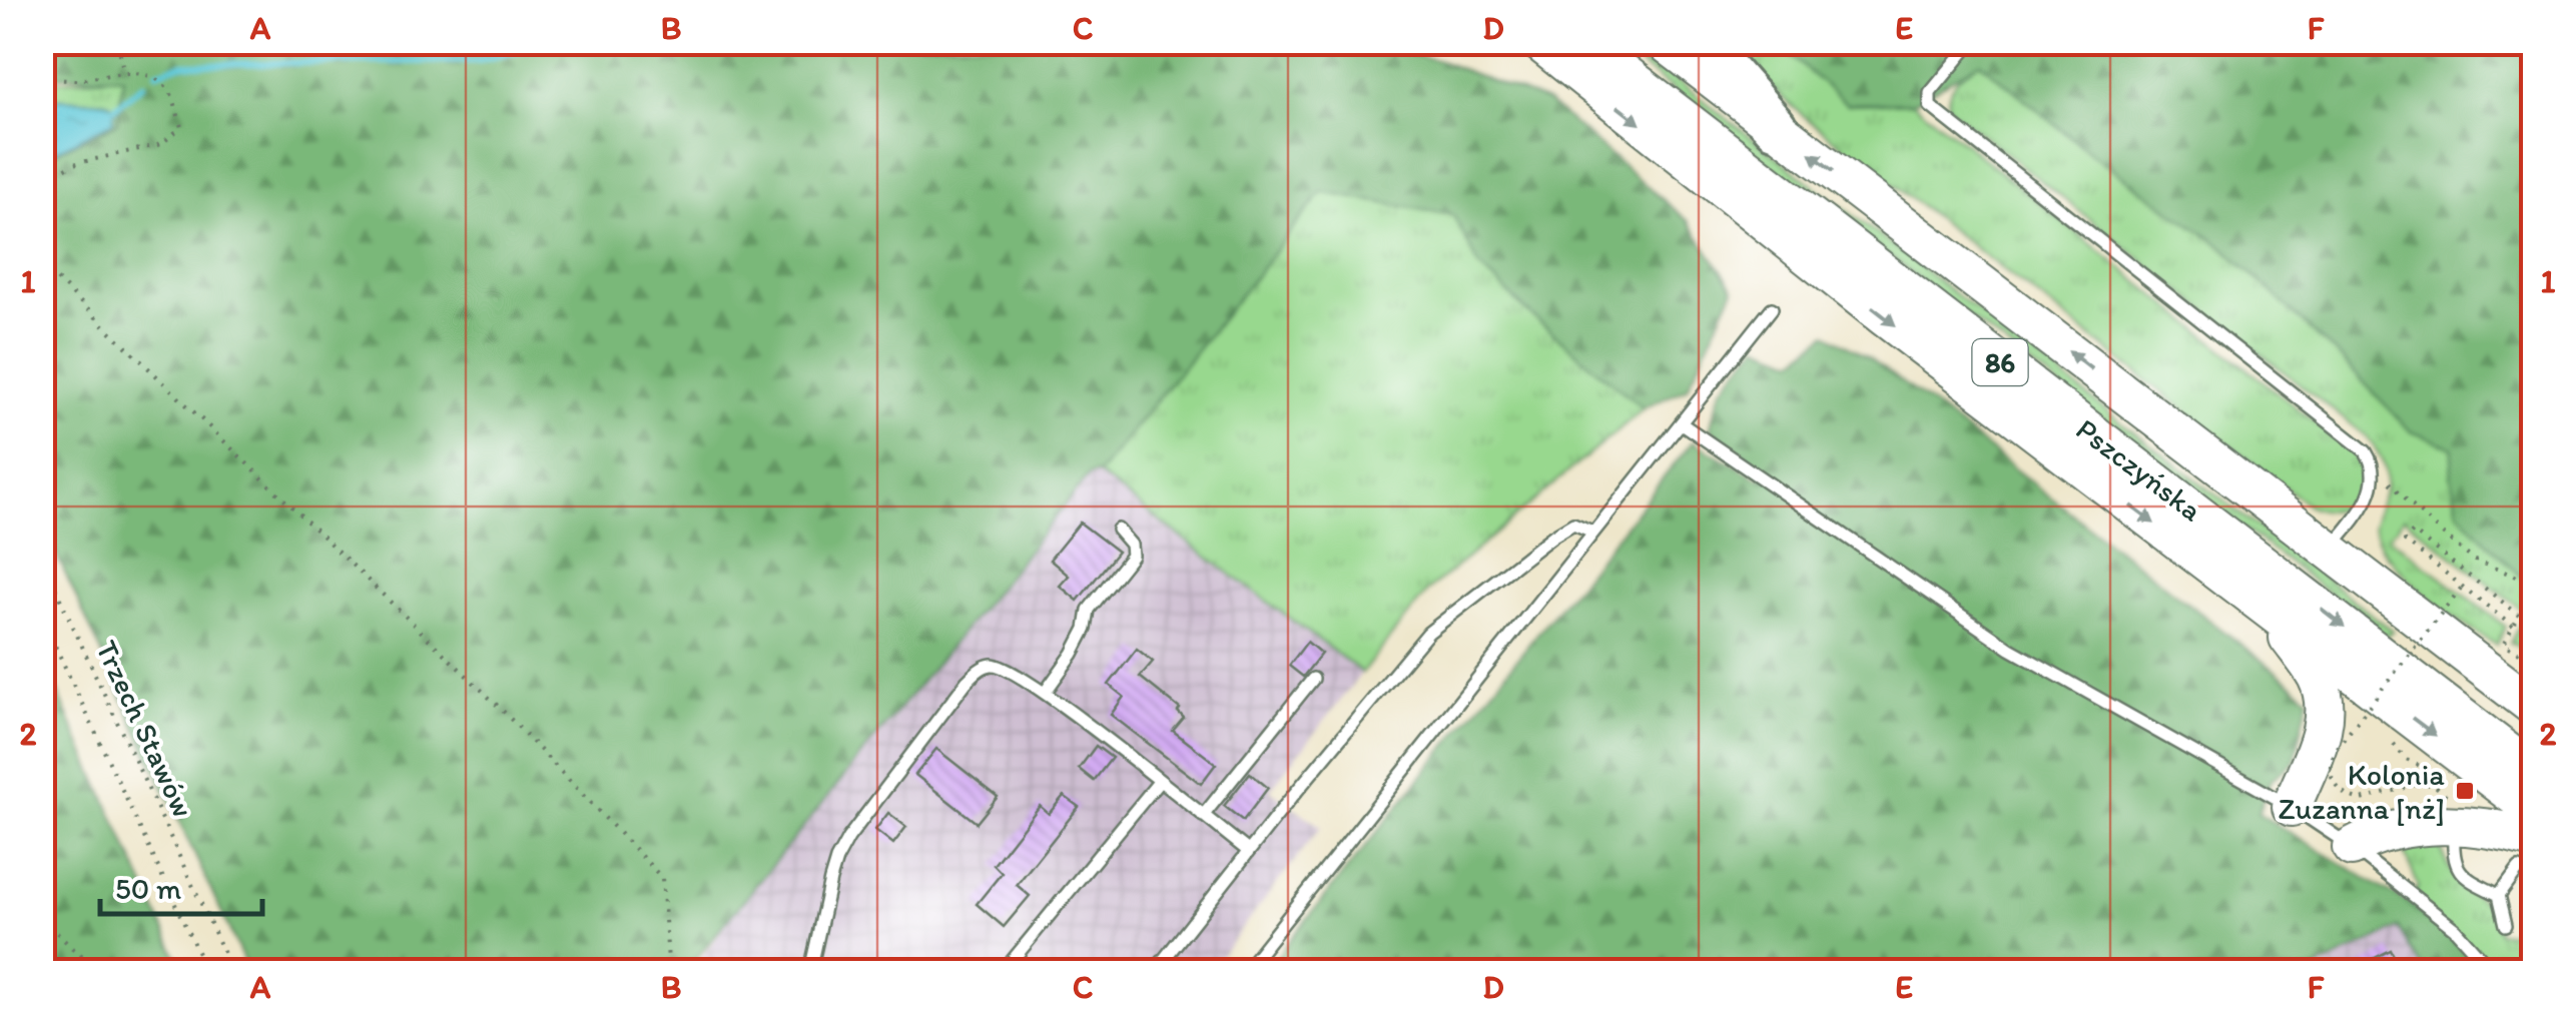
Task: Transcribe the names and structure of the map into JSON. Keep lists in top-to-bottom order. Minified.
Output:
{"streets":{"main road":["86","Pszczyńska"],"path":["Trzech Stawów"]},"crossings":[["86","Pszczyńska"]],"places":{"transit":["Kolonia Zuzanna [nż]"]},"scale_bar":"50 m","grid":{"columns":["A","B","C","D","E","F"],"rows":["1","2"]}}
